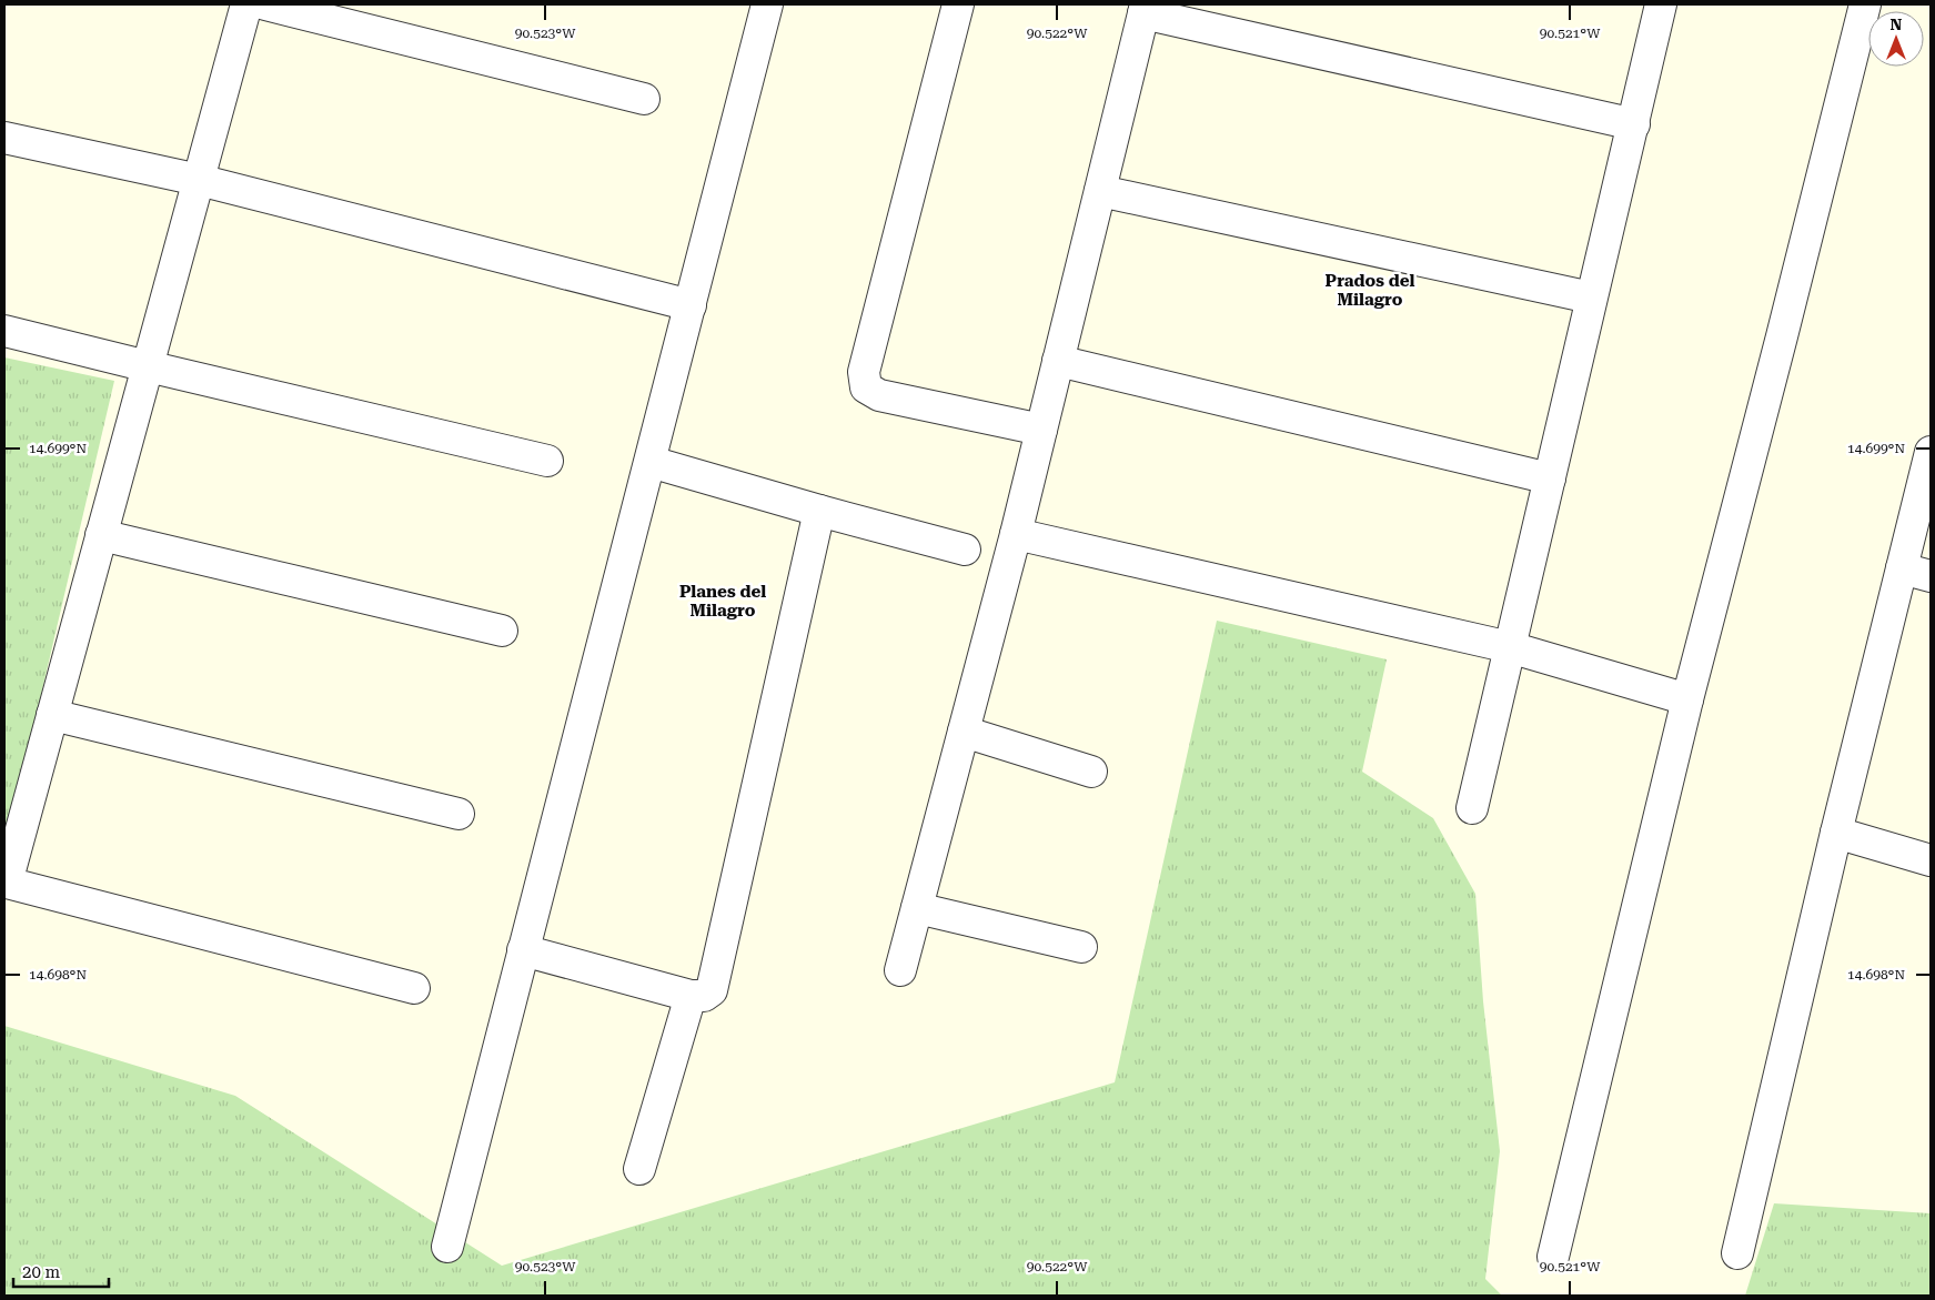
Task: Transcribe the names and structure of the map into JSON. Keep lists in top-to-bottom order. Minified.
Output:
{"districts":["Prados del Milagro","Planes del Milagro"],"scale_bar":"20 m","north":"top","coordinates":["90.523°W","90.522°W","90.521°W","14.699°N","14.698°N"]}
